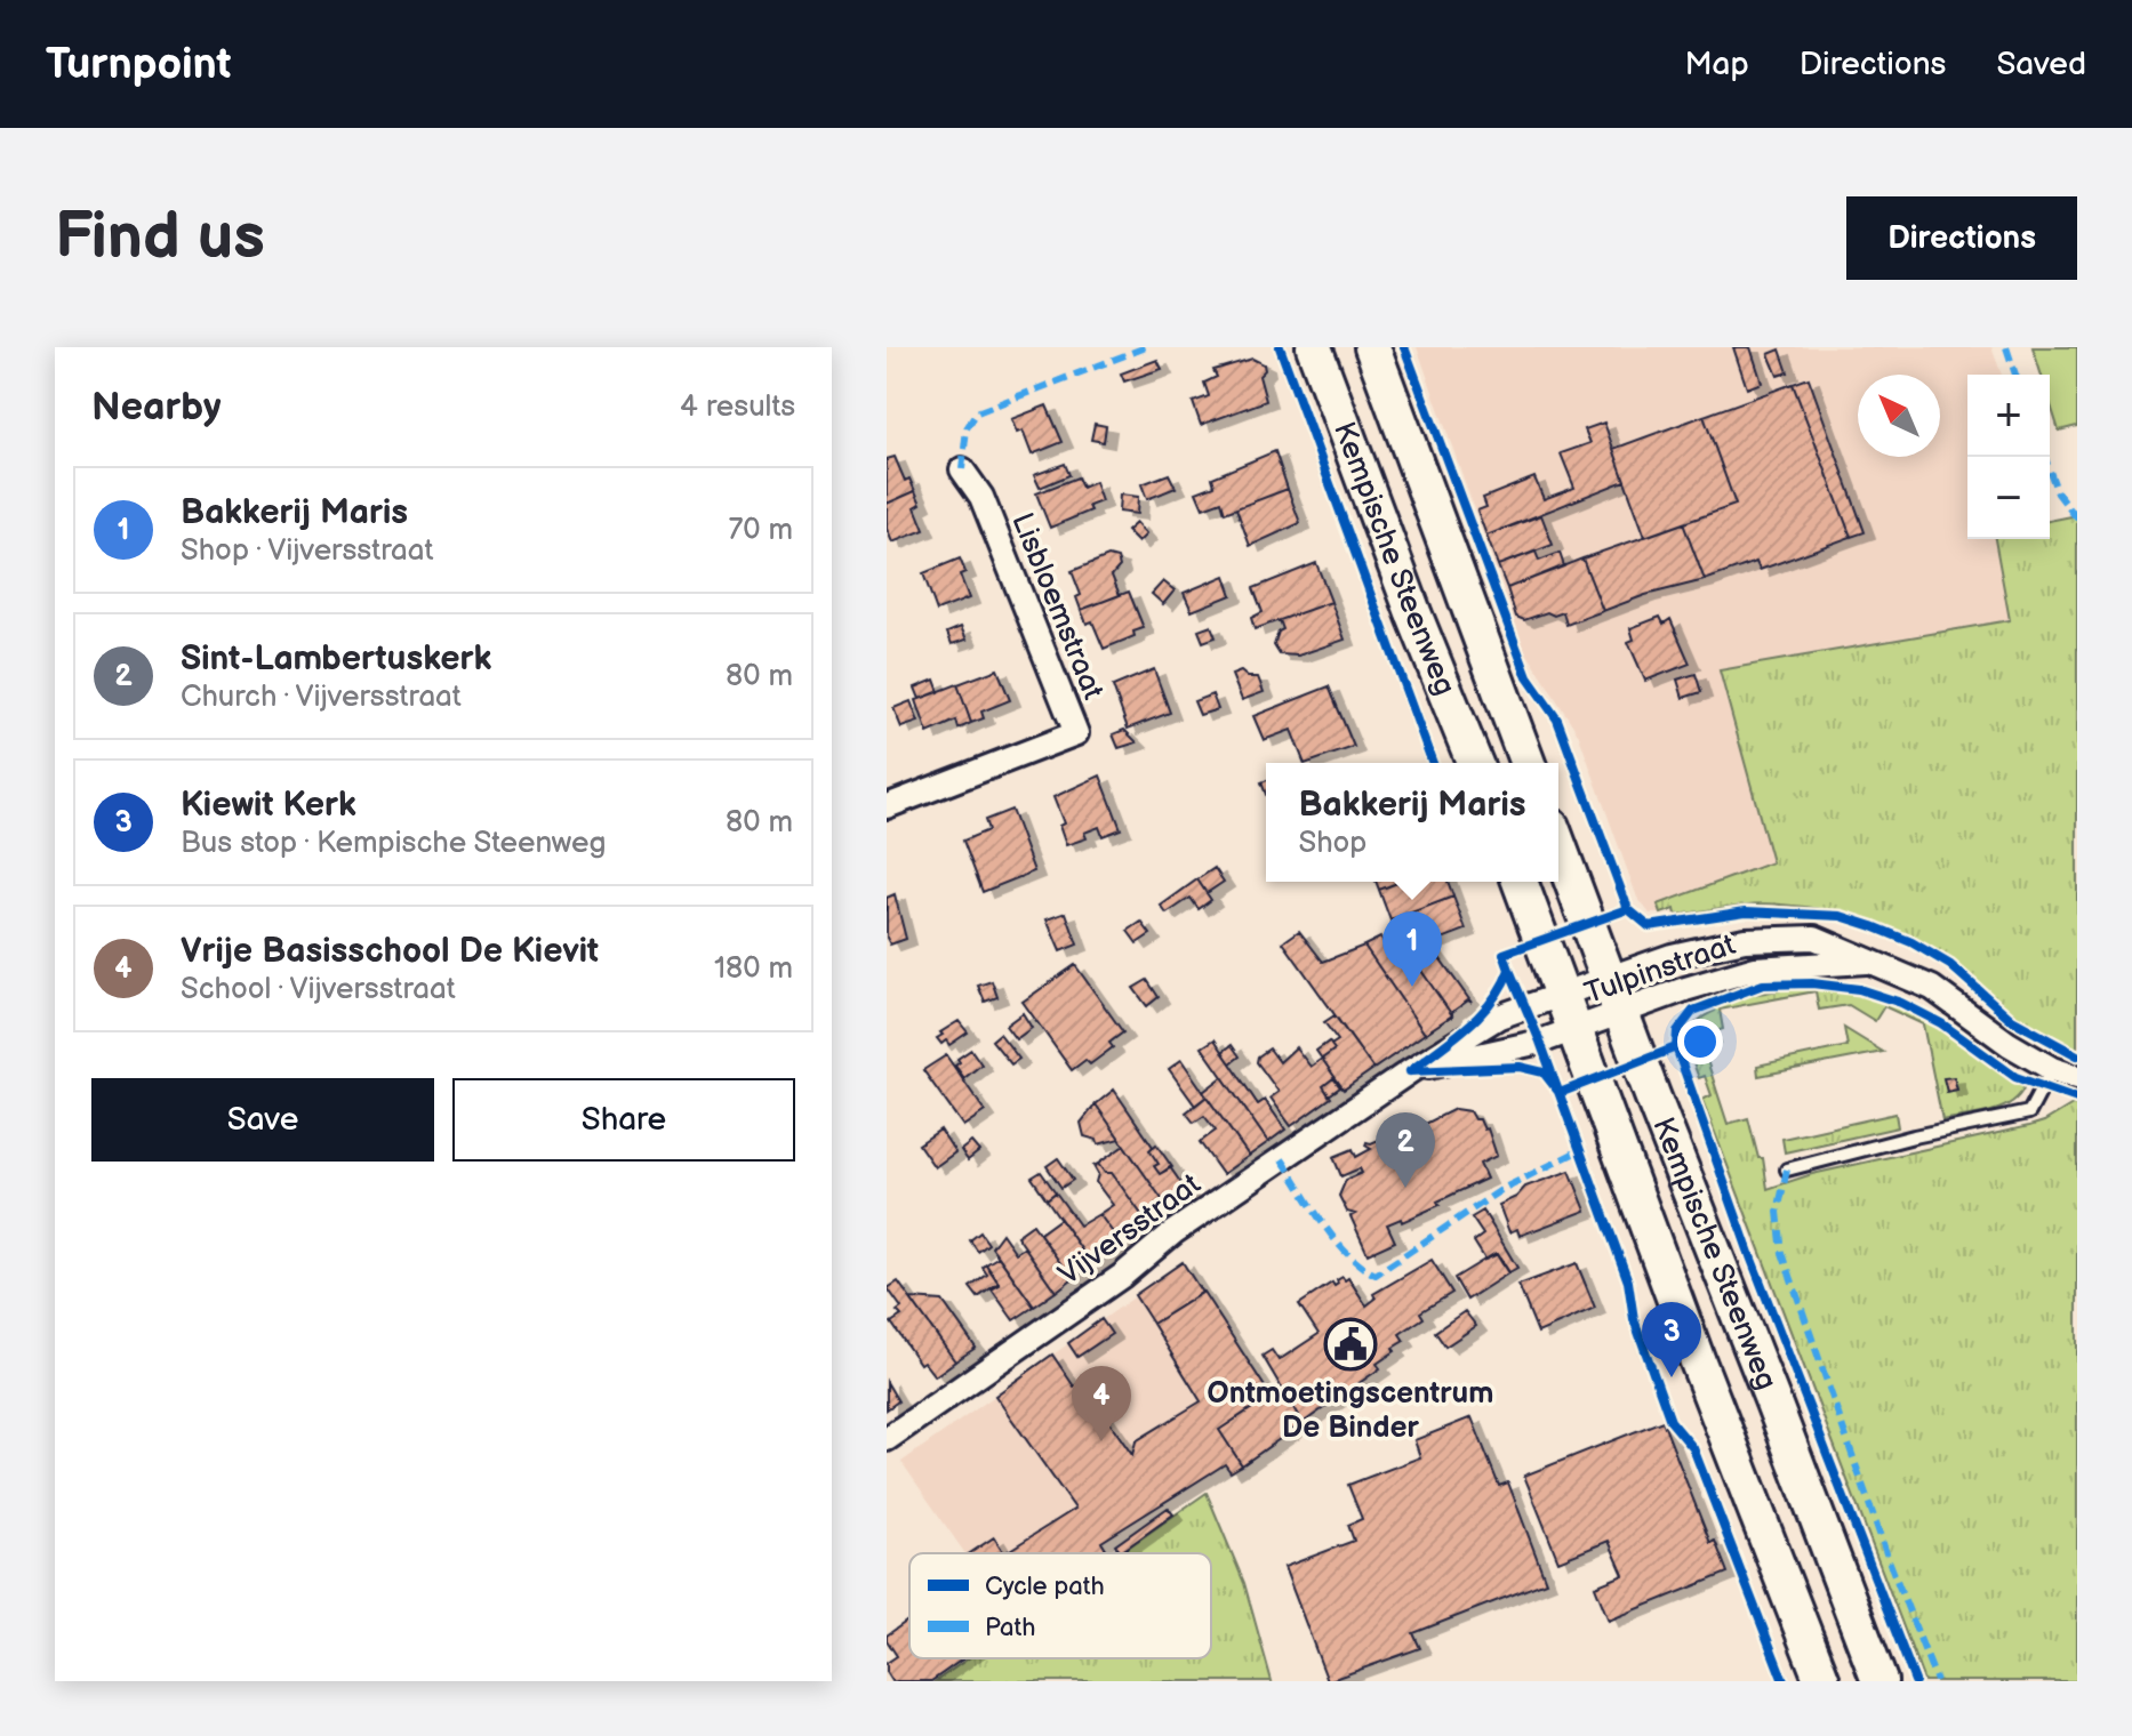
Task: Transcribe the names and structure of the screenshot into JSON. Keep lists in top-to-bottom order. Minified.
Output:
{"streets":{"main road":["Kempische Steenweg"],"street":["Lisbloemstraat","Tulpinstraat","Vijversstraat"]},"crossings":[["Kempische Steenweg","Tulpinstraat"],["Kempische Steenweg","Vijversstraat"],["Tulpinstraat","Vijversstraat"]],"places":{"public building":["Ontmoetingscentrum De Binder"]},"legend":["Cycle path","Path"],"north":"top left","page":{"header":"Turnpoint","nav":["Map","Directions","Saved"],"buttons":["Directions",["Save","Share"]],"title":"Find us","heading":["Nearby","4 results"],"map_buttons":["+","−"],"list":[{"mark":"1","name":"Bakkerij Maris","note":"Shop · Vijversstraat","value":"70 m"},{"mark":"2","name":"Sint-Lambertuskerk","note":"Church · Vijversstraat","value":"80 m"},{"mark":"3","name":"Kiewit Kerk","note":"Bus stop · Kempische Steenweg","value":"80 m"},{"mark":"4","name":"Vrije Basisschool De Kievit","note":"School · Vijversstraat","value":"180 m"}],"popup":["Bakkerij Maris","Shop"],"pins":["1","2","3","4"]}}
